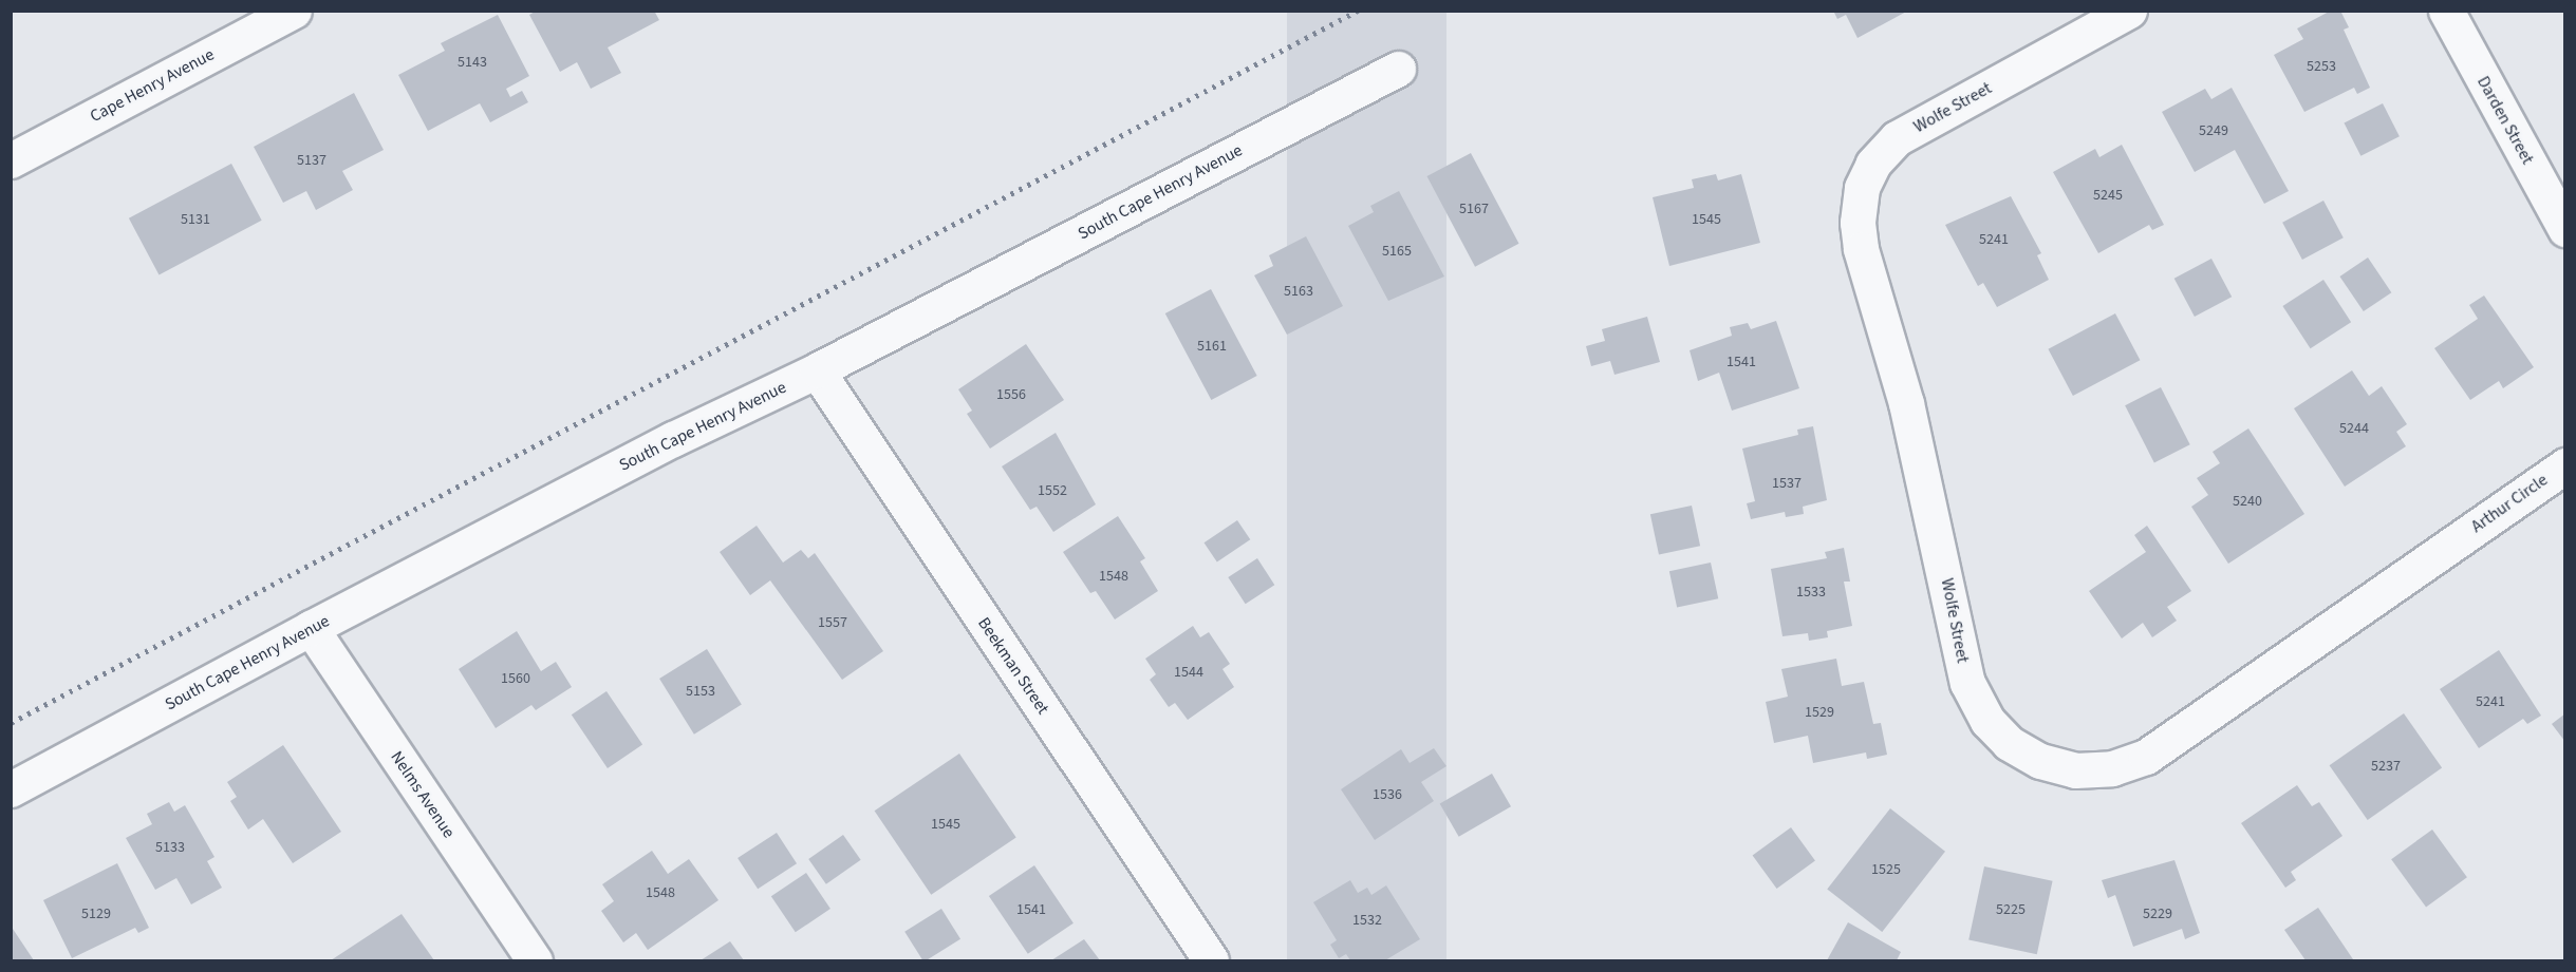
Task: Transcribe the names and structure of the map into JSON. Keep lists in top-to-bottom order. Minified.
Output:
{"streets":{"street":["Cape Henry Avenue","Wolfe Street","Darden Street","South Cape Henry Avenue","Arthur Circle","Beekman Street","Nelms Avenue"]},"crossings":[["Wolfe Street","Arthur Circle"],["South Cape Henry Avenue","Beekman Street"],["South Cape Henry Avenue","Nelms Avenue"]],"house_numbers":["5143","5253","5249","5137","5245","5167","5131","1545","5241","5165","5163","5161","1541","1556","5244","1537","1552","5240","1548","1533","1557","1544","1560","5153","5241","1529","5237","1536","1545","5133","1525","1548","1541","5225","5129","5229","1532"]}
